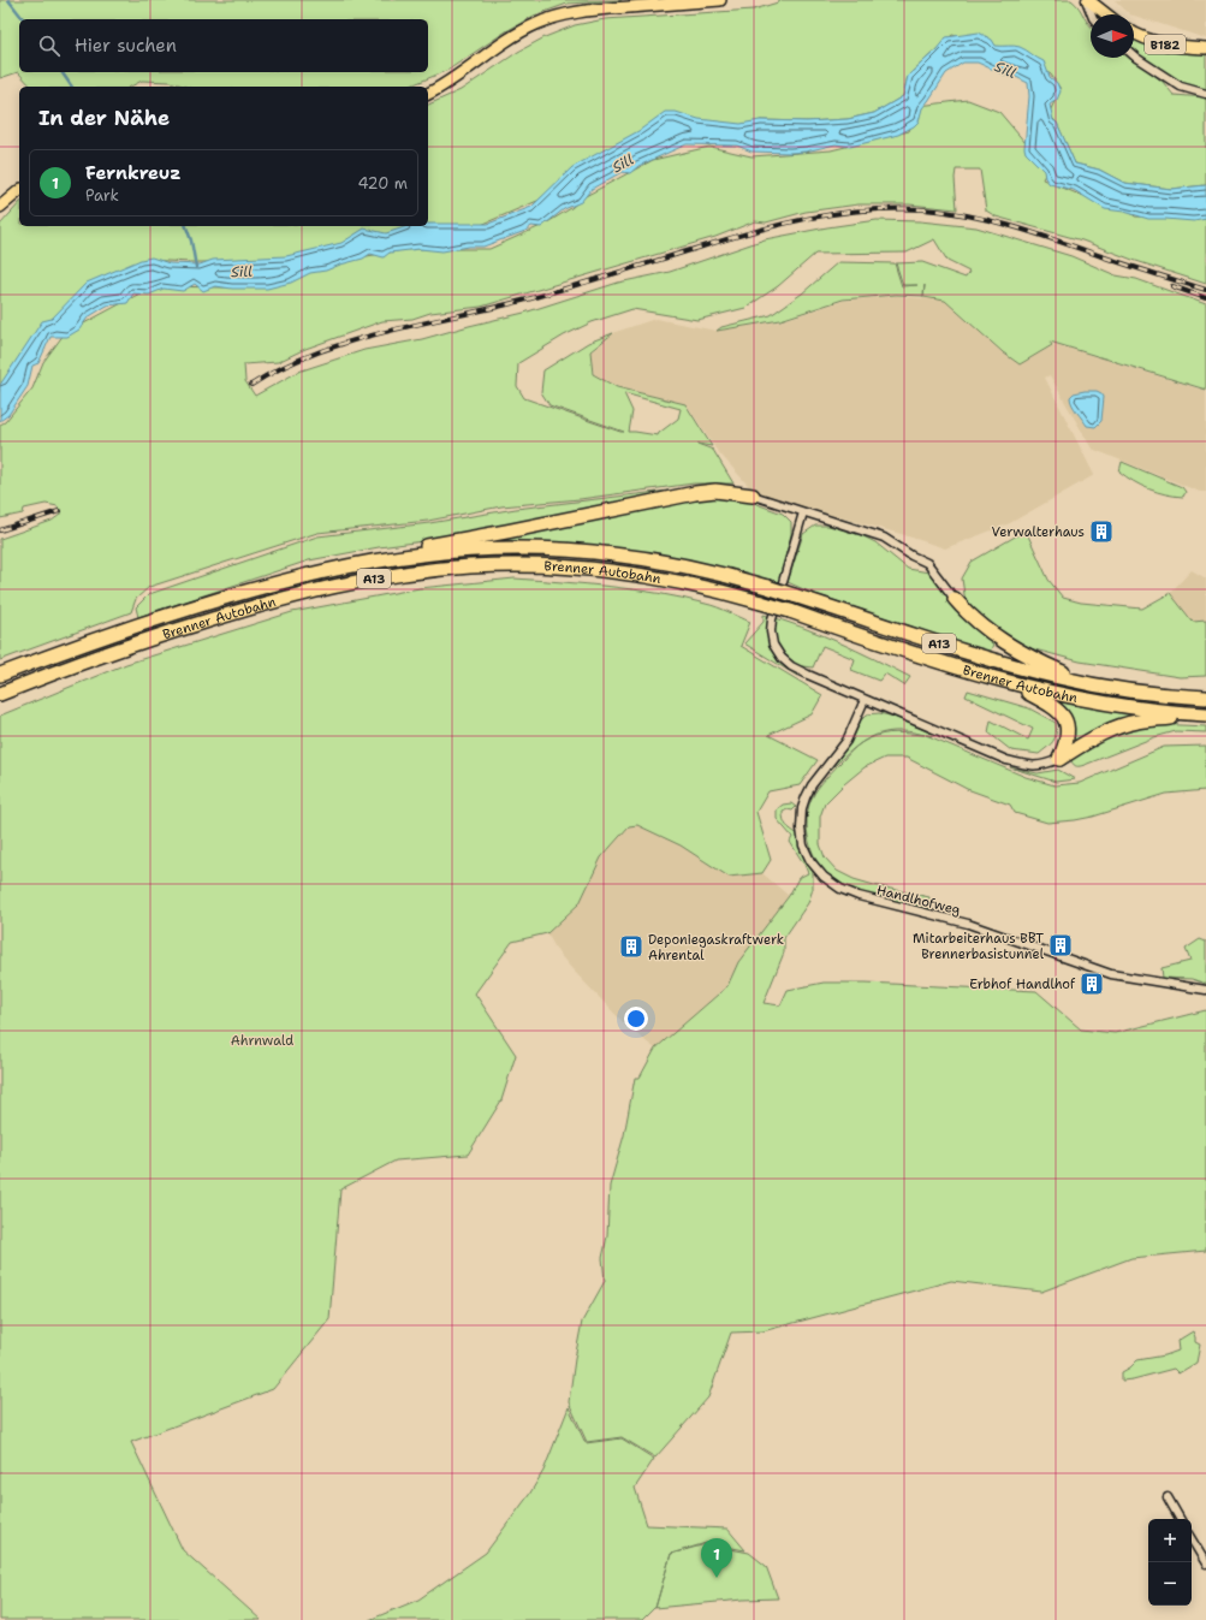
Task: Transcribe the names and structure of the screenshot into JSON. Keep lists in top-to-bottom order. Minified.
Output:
{"streets":{"highway":["Brenner Autobahn","A13"],"main road":["B182"],"street":["Handlhofweg"]},"water":["Sill"],"parks":["Ahrnwald"],"places":{"building":["Verwalterhaus","Mitarbeiterhaus BBT Brennerbasistunnel","Deponiegaskraftwerk Ahrental","Erbhof Handlhof"]},"north":"right","page":{"search":"Hier suchen","heading":"In der Nähe","list":[{"mark":"1","name":"Fernkreuz","note":"Park","value":"420 m"}],"map_buttons":["+","−"],"pins":"1"}}
